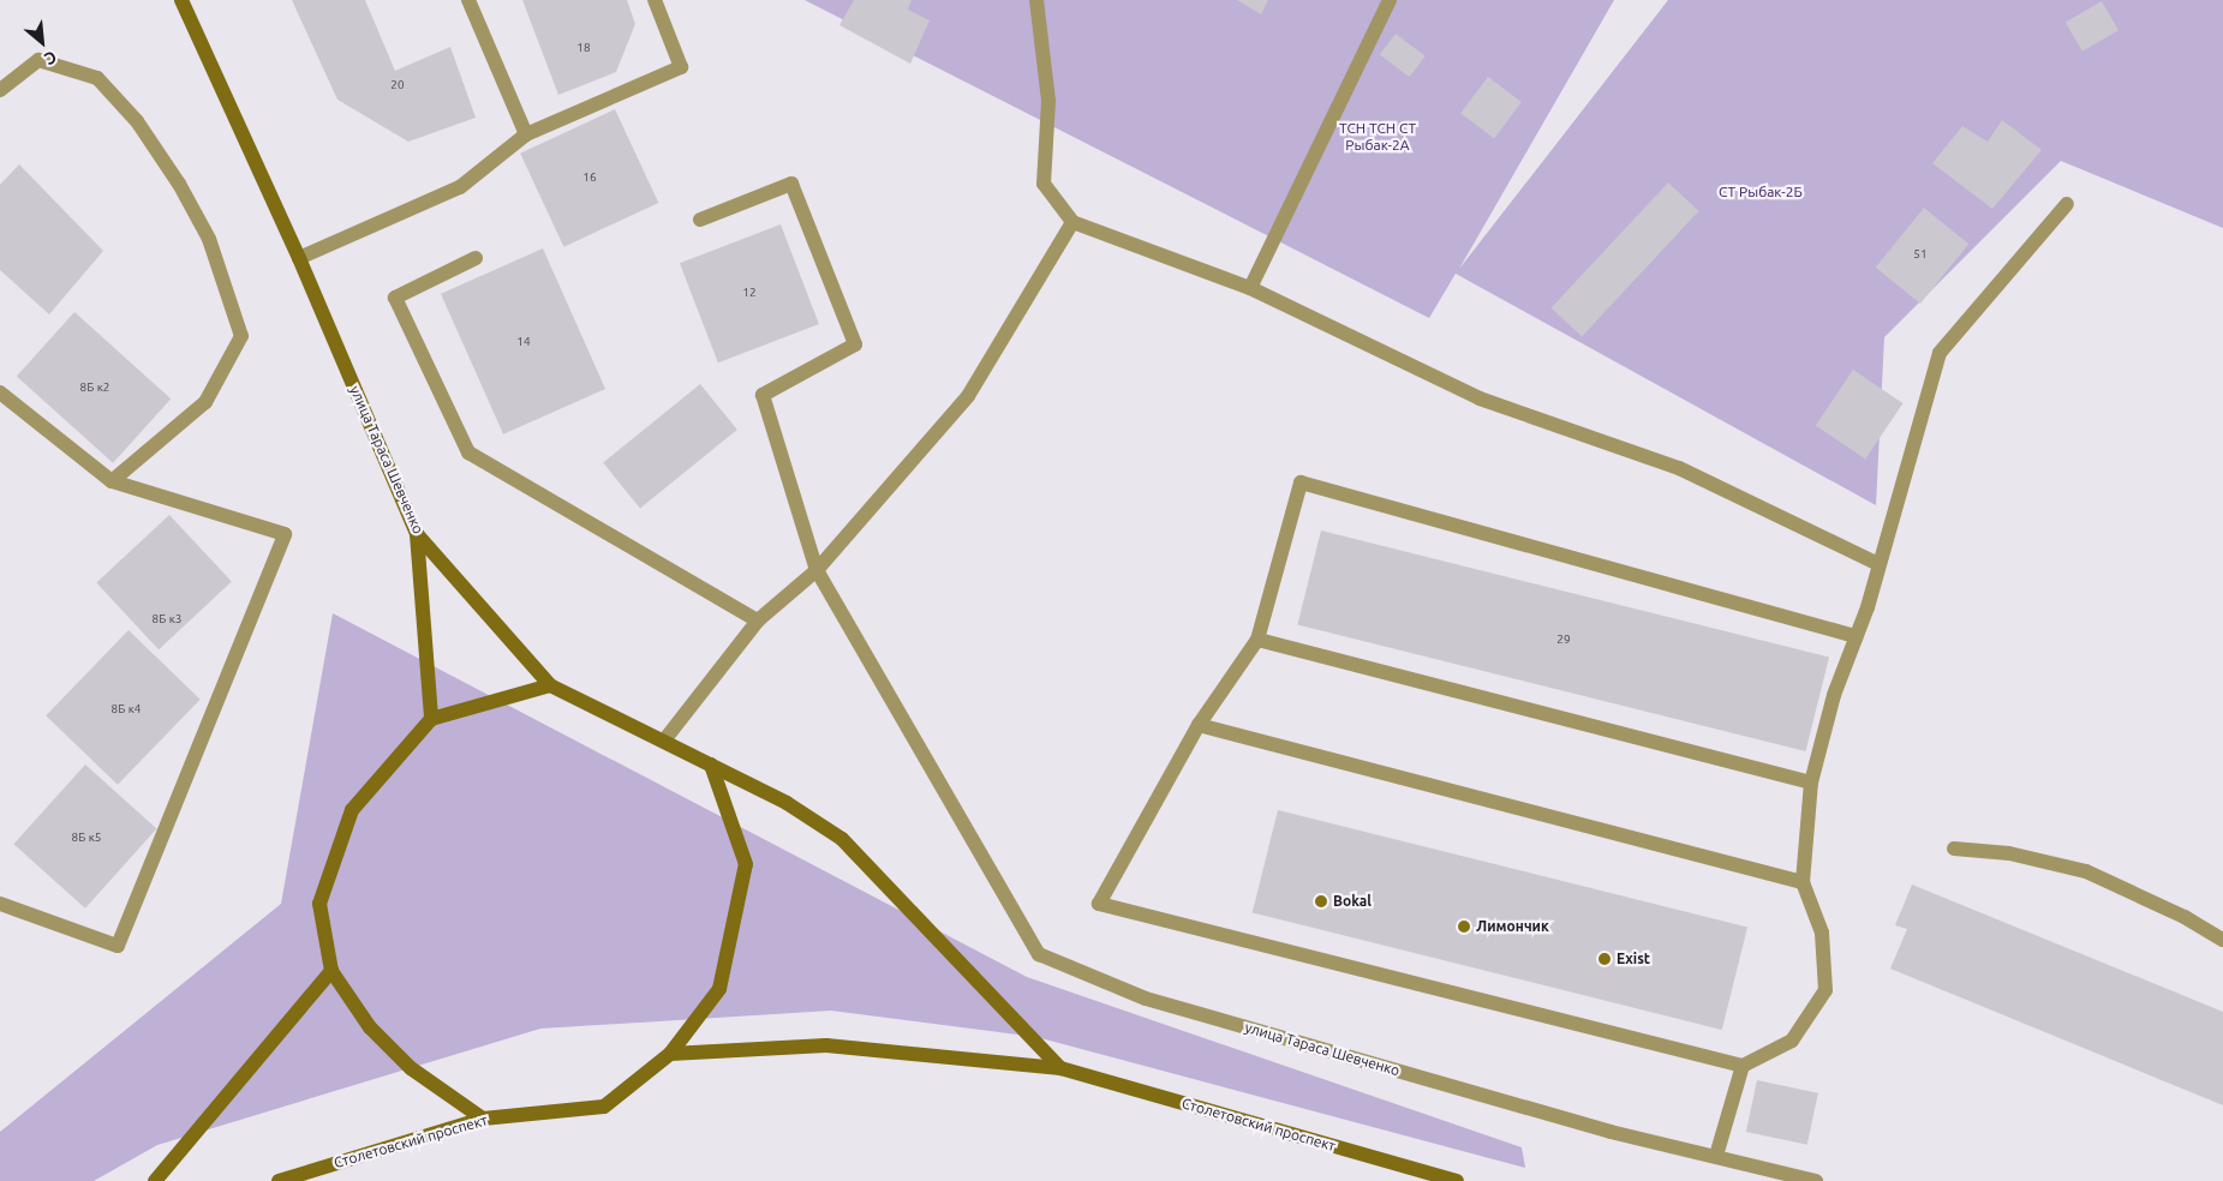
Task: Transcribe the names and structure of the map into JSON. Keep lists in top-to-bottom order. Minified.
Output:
{"streets":{"main road":["улица Тараса Шевченко","Столетовский проспект"]},"crossings":[["улица Тараса Шевченко","Столетовский проспект"]],"parks":["ТСН ТСН СТ Рыбак-2А","СТ Рыбак-2Б"],"places":["Bokal","Лимончик","Exist"],"house_numbers":["18","20","16","51","12","14","8Б к2","8Б к3","29","8Б к4","8Б к5"],"north":"bottom right"}
